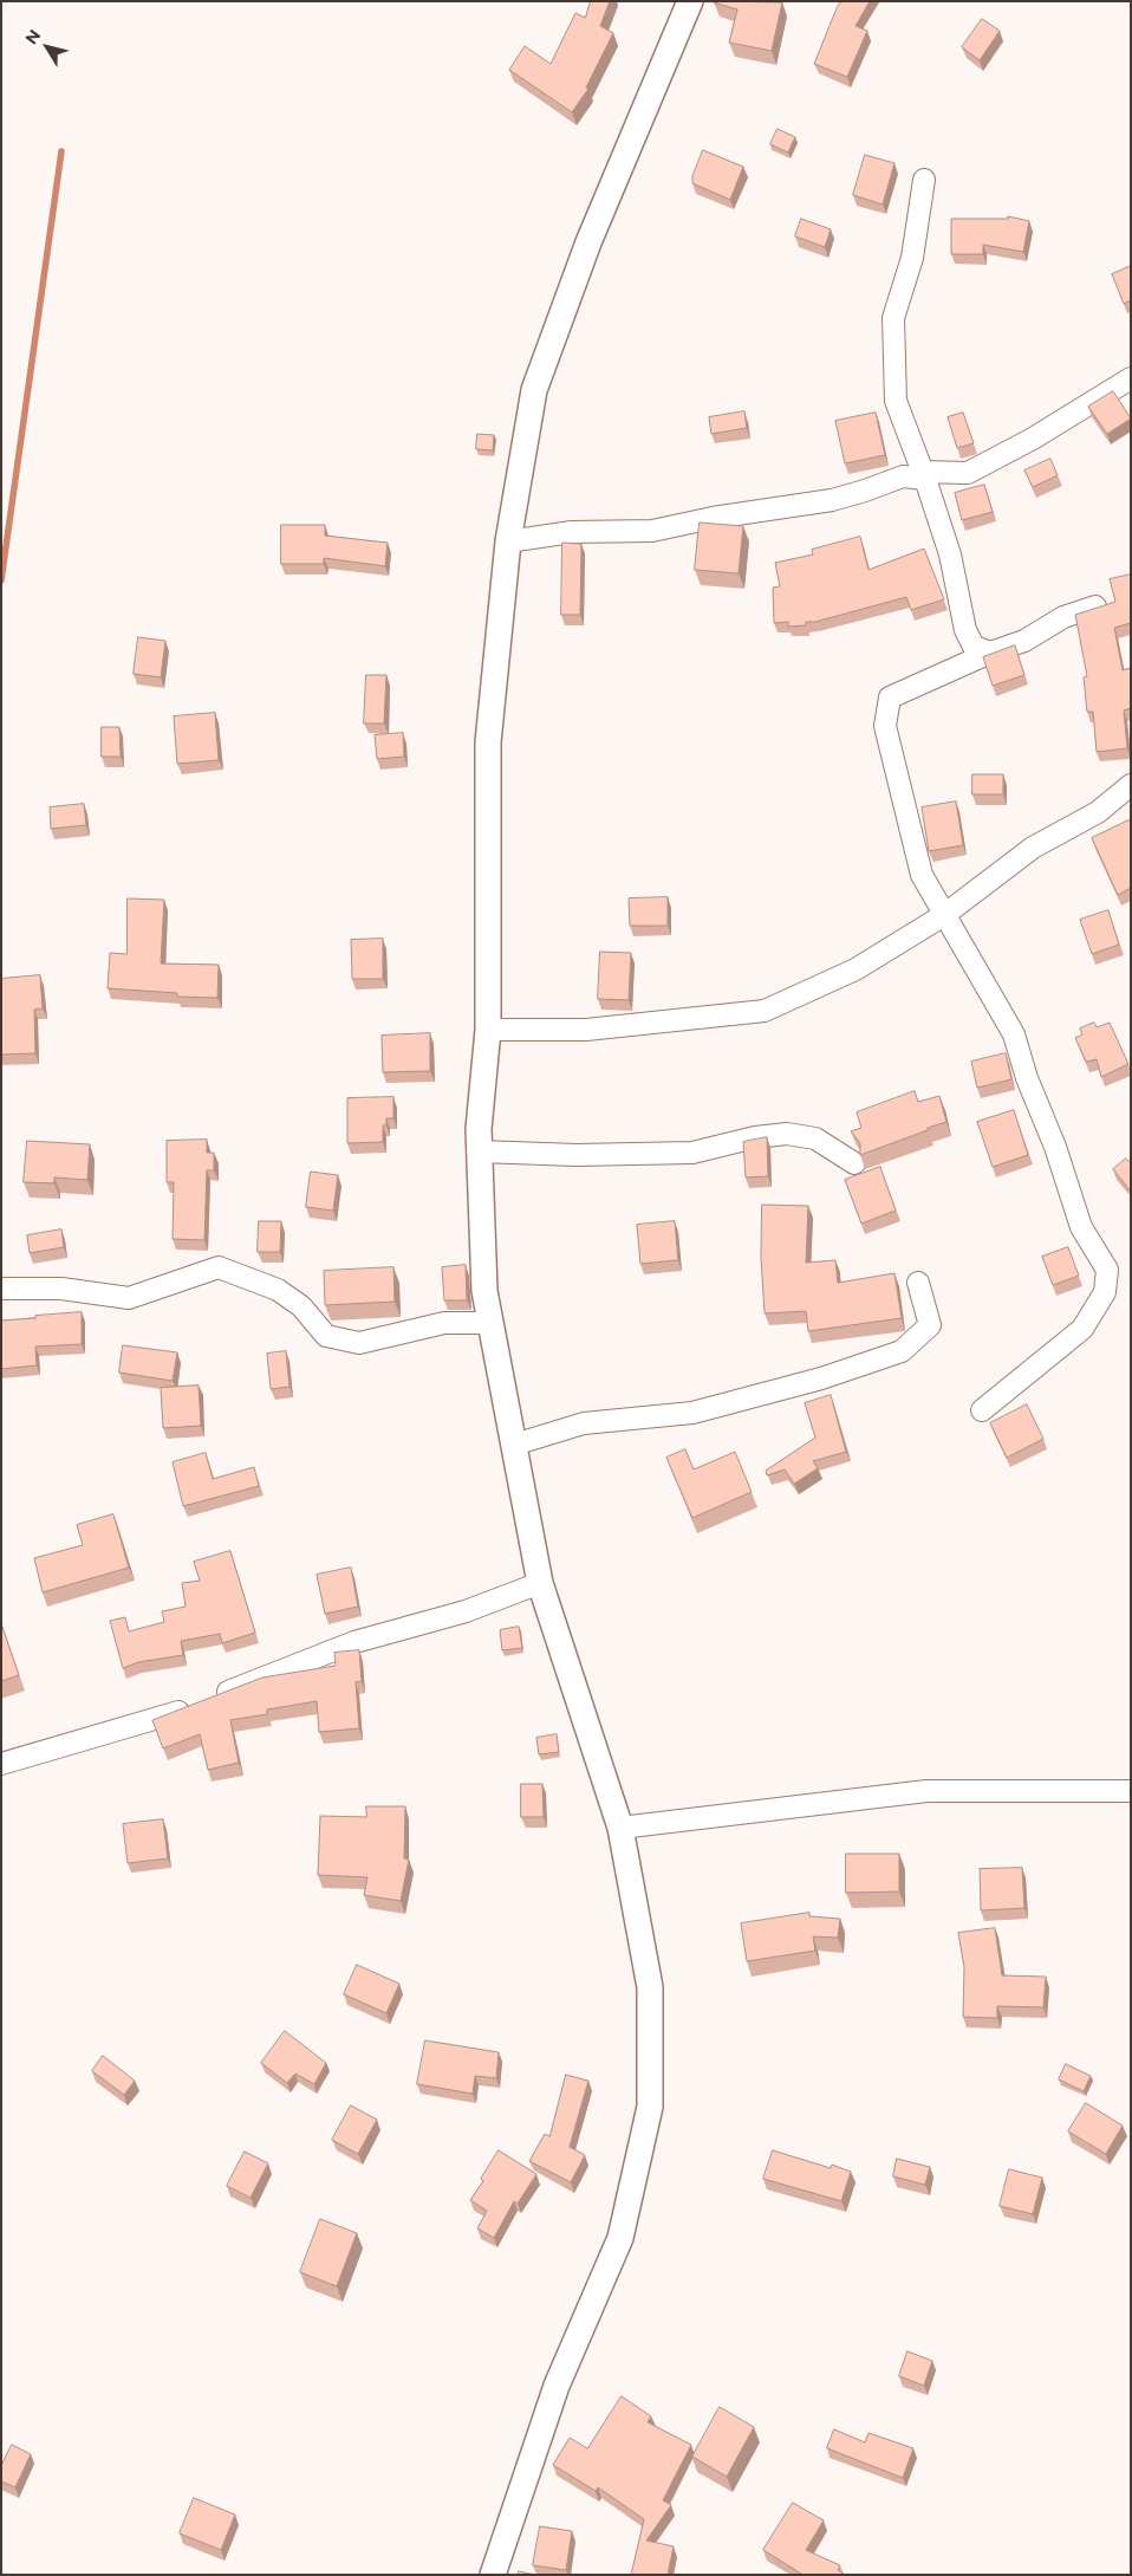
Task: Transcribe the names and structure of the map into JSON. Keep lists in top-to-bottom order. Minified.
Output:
{"north":"top left"}
